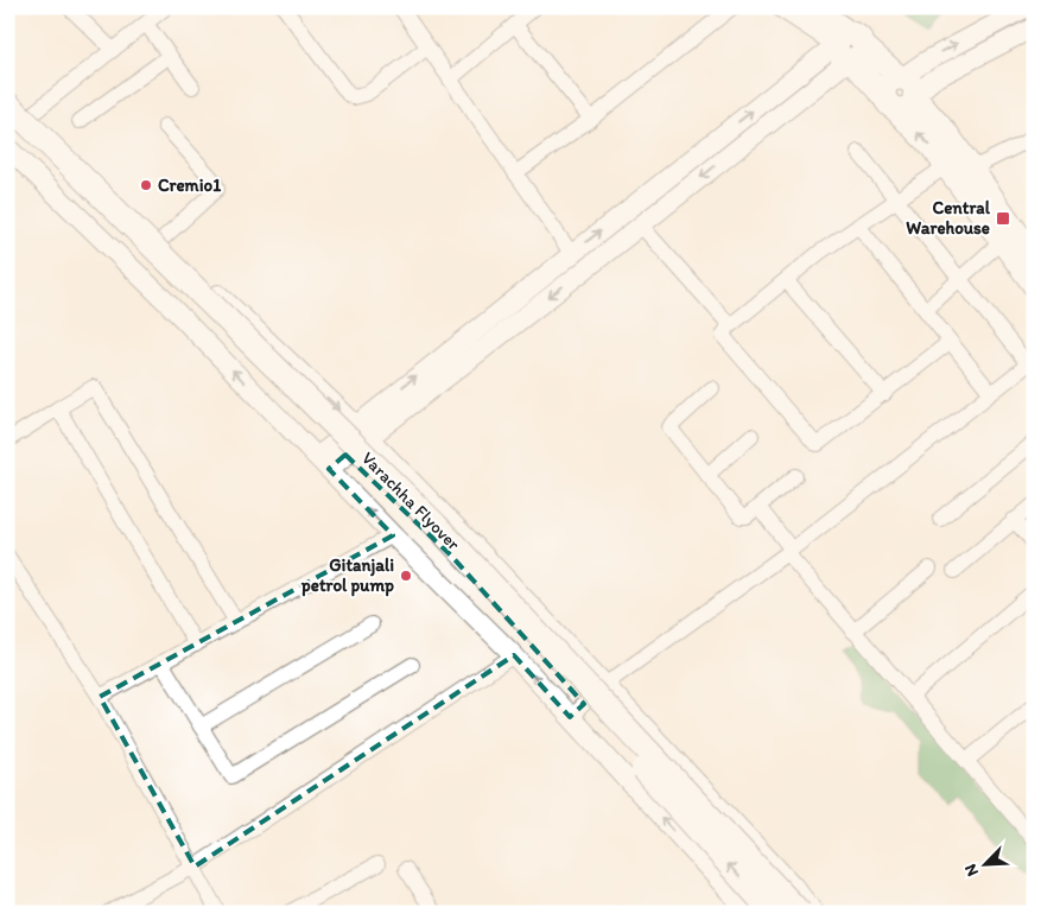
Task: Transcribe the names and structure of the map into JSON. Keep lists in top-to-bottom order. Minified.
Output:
{"streets":{"main road":["Varachha Flyover"]},"places":{"other":["Cremio1","Gitanjali petrol pump"],"transit":["Central Warehouse"]},"north":"bottom left"}
